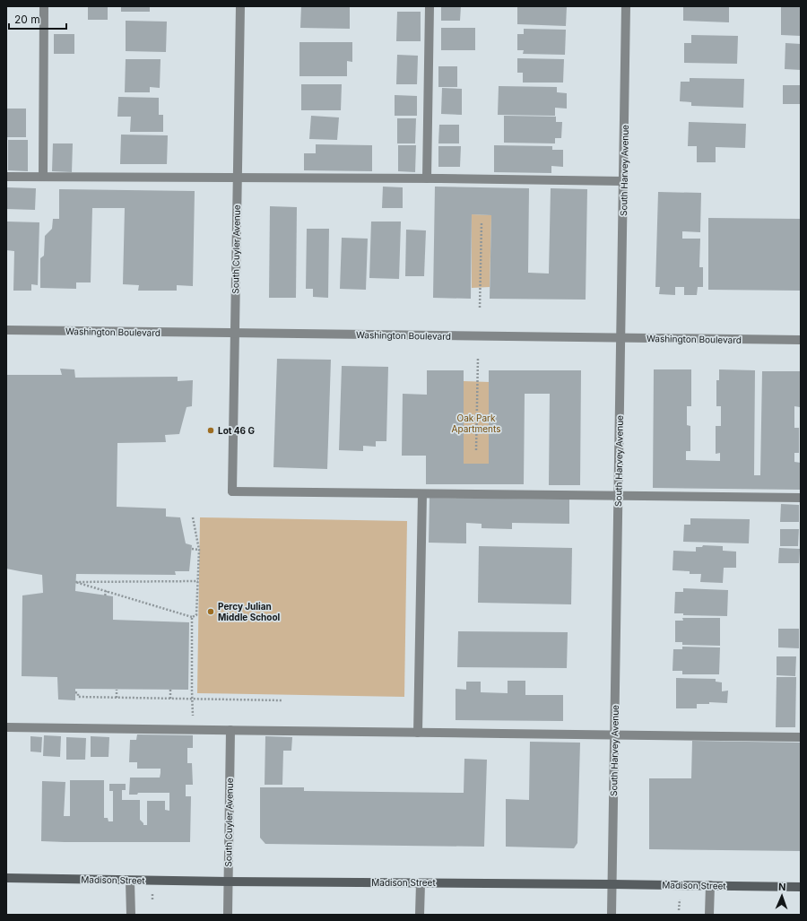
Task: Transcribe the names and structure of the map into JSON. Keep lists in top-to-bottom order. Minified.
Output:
{"streets":{"main road":["Madison Street"],"street":["South Harvey Avenue","South Cuyler Avenue","Washington Boulevard"]},"crossings":[["South Harvey Avenue","Washington Boulevard"],["South Harvey Avenue","Madison Street"],["South Cuyler Avenue","Washington Boulevard"],["South Cuyler Avenue","Madison Street"]],"parks":["Oak Park Apartments"],"places":["Lot 46 G","Percy Julian Middle School"],"scale_bar":"20 m","north":"top"}
